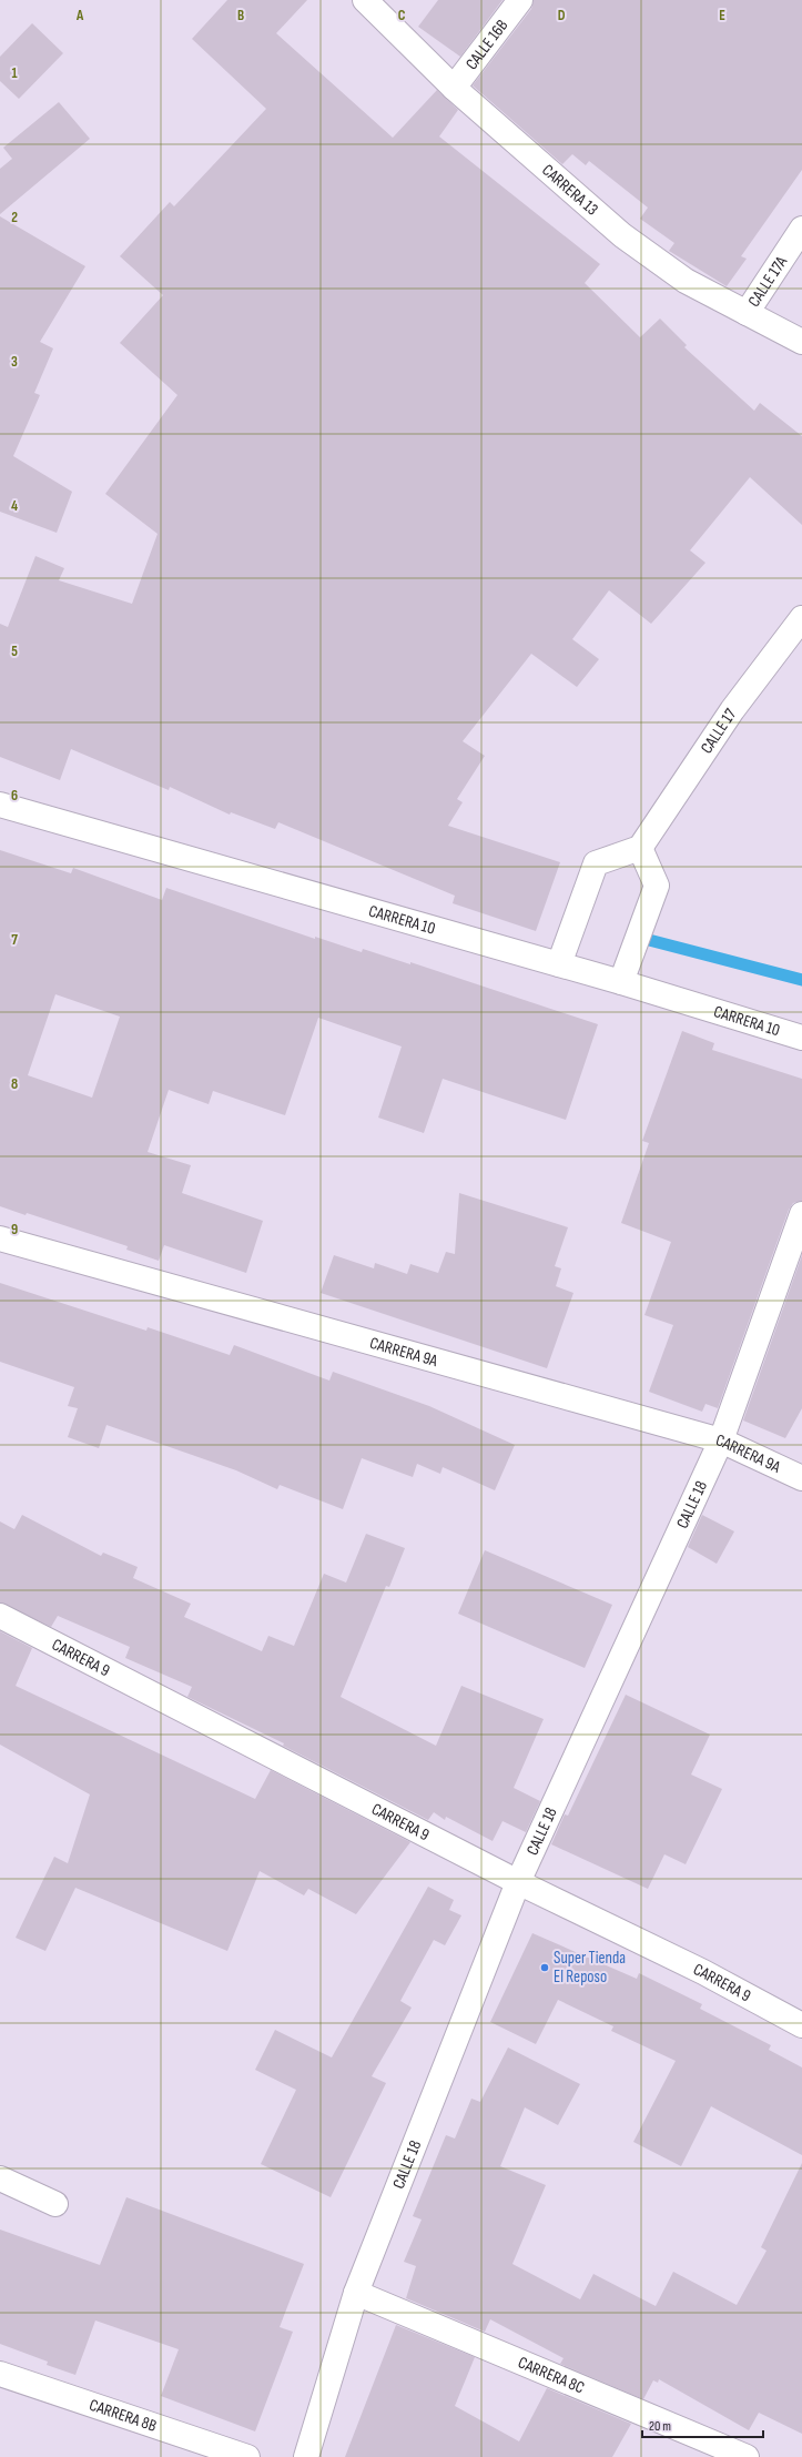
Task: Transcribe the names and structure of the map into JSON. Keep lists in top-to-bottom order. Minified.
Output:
{"streets":{"street":["CALLE 16B","CARRERA 13","CALLE 17A","CALLE 17","CARRERA 10","CARRERA 9A","CALLE 18","CARRERA 9","CARRERA 8C","CARRERA 8B"]},"crossings":[["CALLE 16B","CARRERA 13"],["CARRERA 13","CALLE 17A"],["CARRERA 9A","CALLE 18"],["CALLE 18","CARRERA 9"],["CALLE 18","CARRERA 8C"]],"places":["Super Tienda El Reposo"],"scale_bar":"20 m","grid":{"columns":["A","B","C","D","E"],"rows":["1","2","3","4","5","6","7","8","9"]}}
